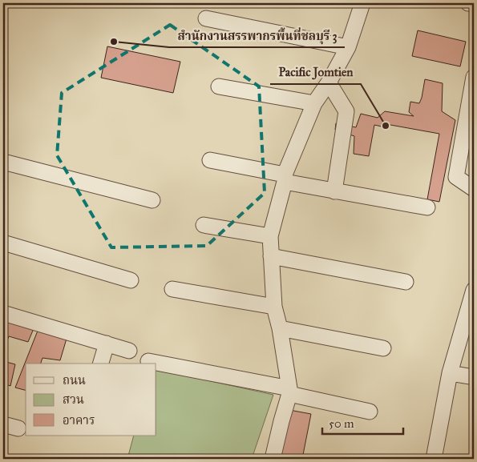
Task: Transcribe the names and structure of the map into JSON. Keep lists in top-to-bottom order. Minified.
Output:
{"places":["สำนักงานสรรพากรพื้นที่ชลบุรี 3","Pacific Jomtien"],"legend":["ถนน","สวน","อาคาร"],"scale_bar":"50 m"}
